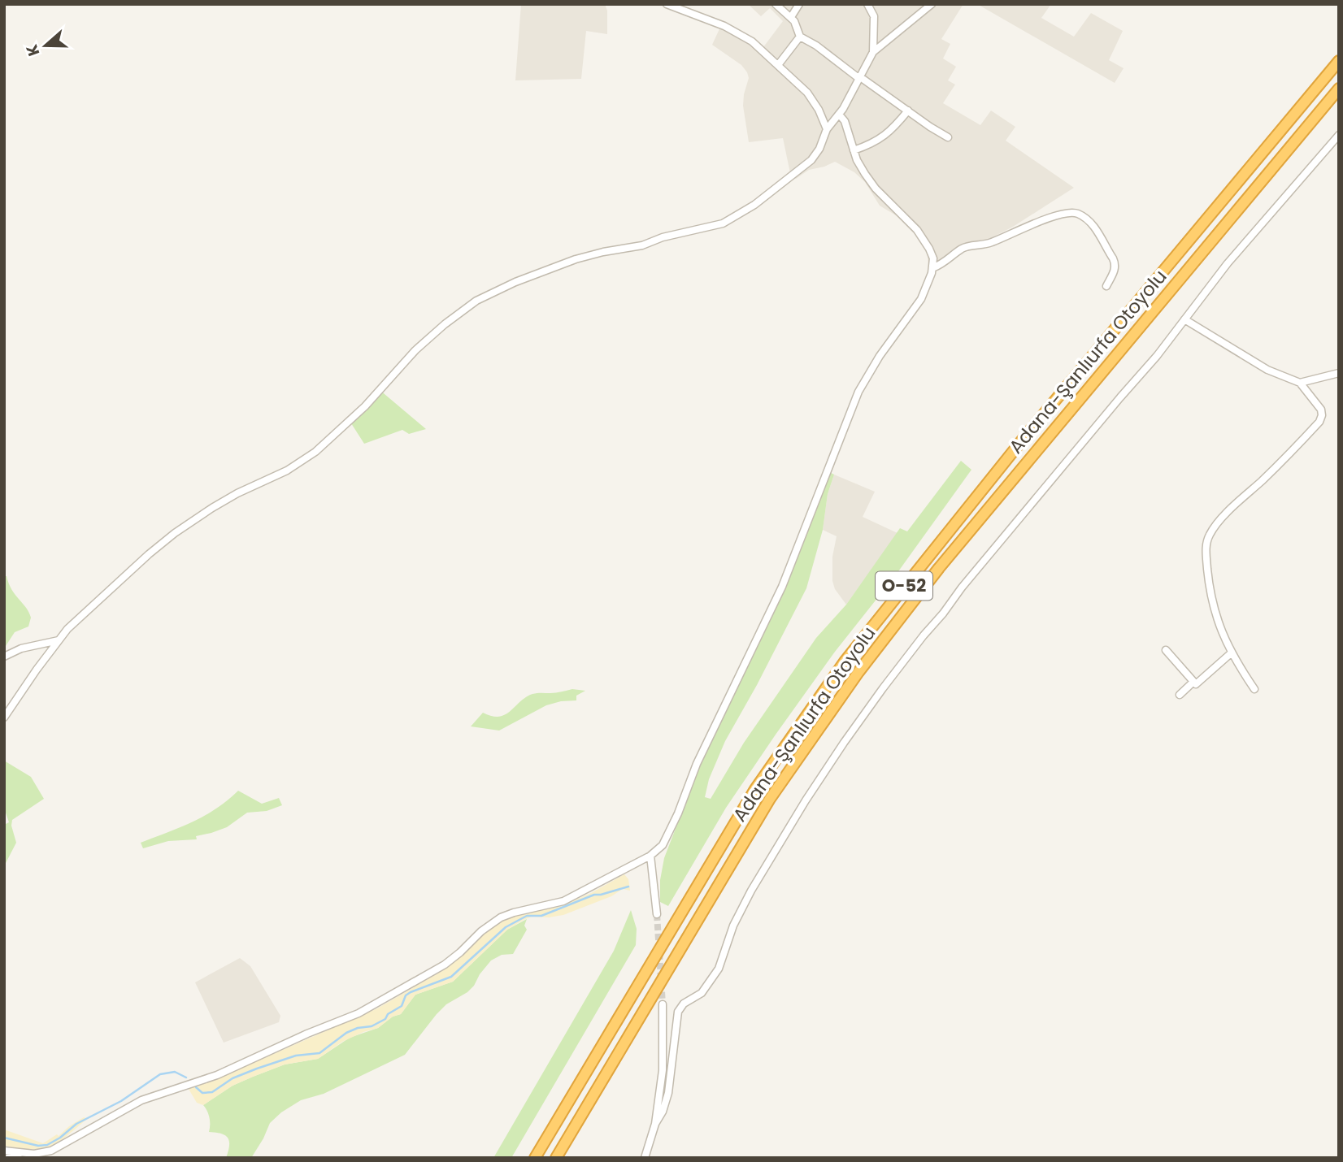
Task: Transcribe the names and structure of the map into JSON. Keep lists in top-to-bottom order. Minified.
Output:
{"streets":{"highway":["Adana-Şanlıurfa Otoyolu","O-52"]},"north":"left"}
